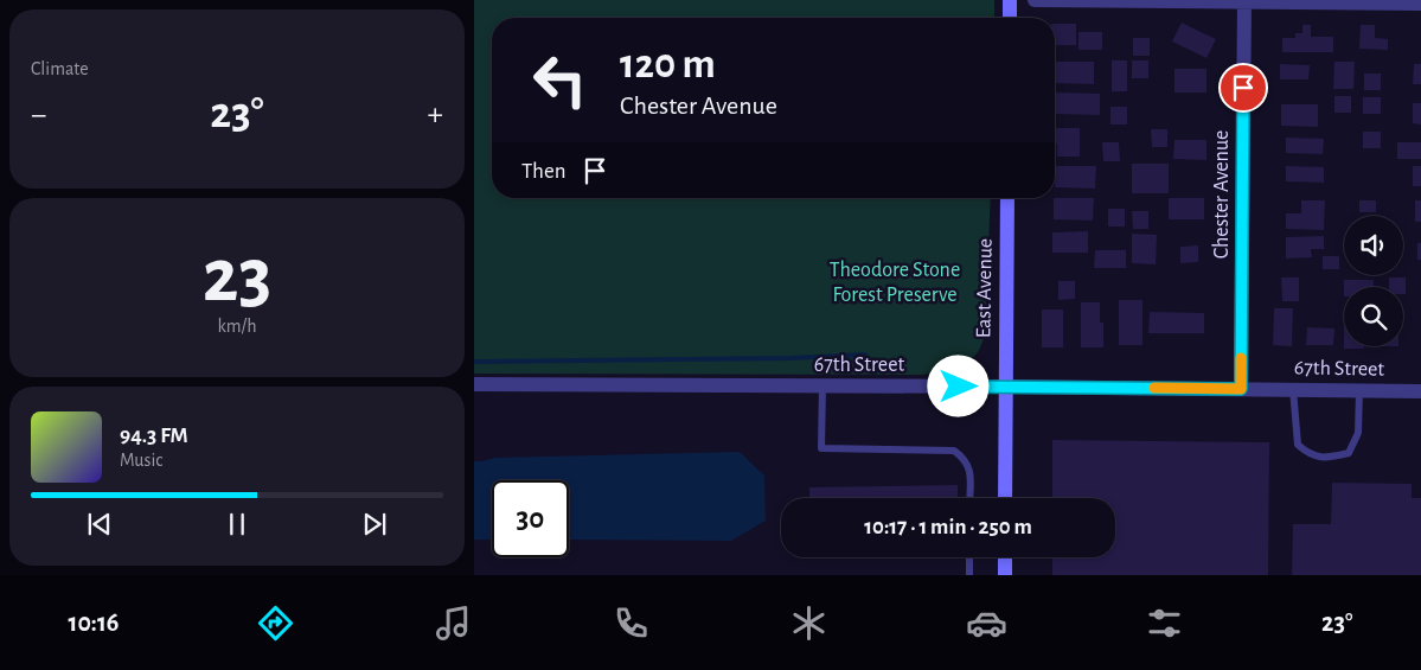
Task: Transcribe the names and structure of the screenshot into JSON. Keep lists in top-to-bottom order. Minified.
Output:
{"streets":{"street":["Chester Avenue","East Avenue","67th Street"]},"crossings":[["Chester Avenue","67th Street"],["East Avenue","67th Street"]],"parks":["Theodore Stone Forest Preserve"],"page":{"tile":["Climate",["23","km/h"]],"turn":["120 m","Chester Avenue"],"heat":["−","23°","+"],"then":"Then","song":["94.3 FM","Music"],"limit":"30","trip":"10:17 · 1 min · 250 m","tabs":["10:16","23°"]}}
